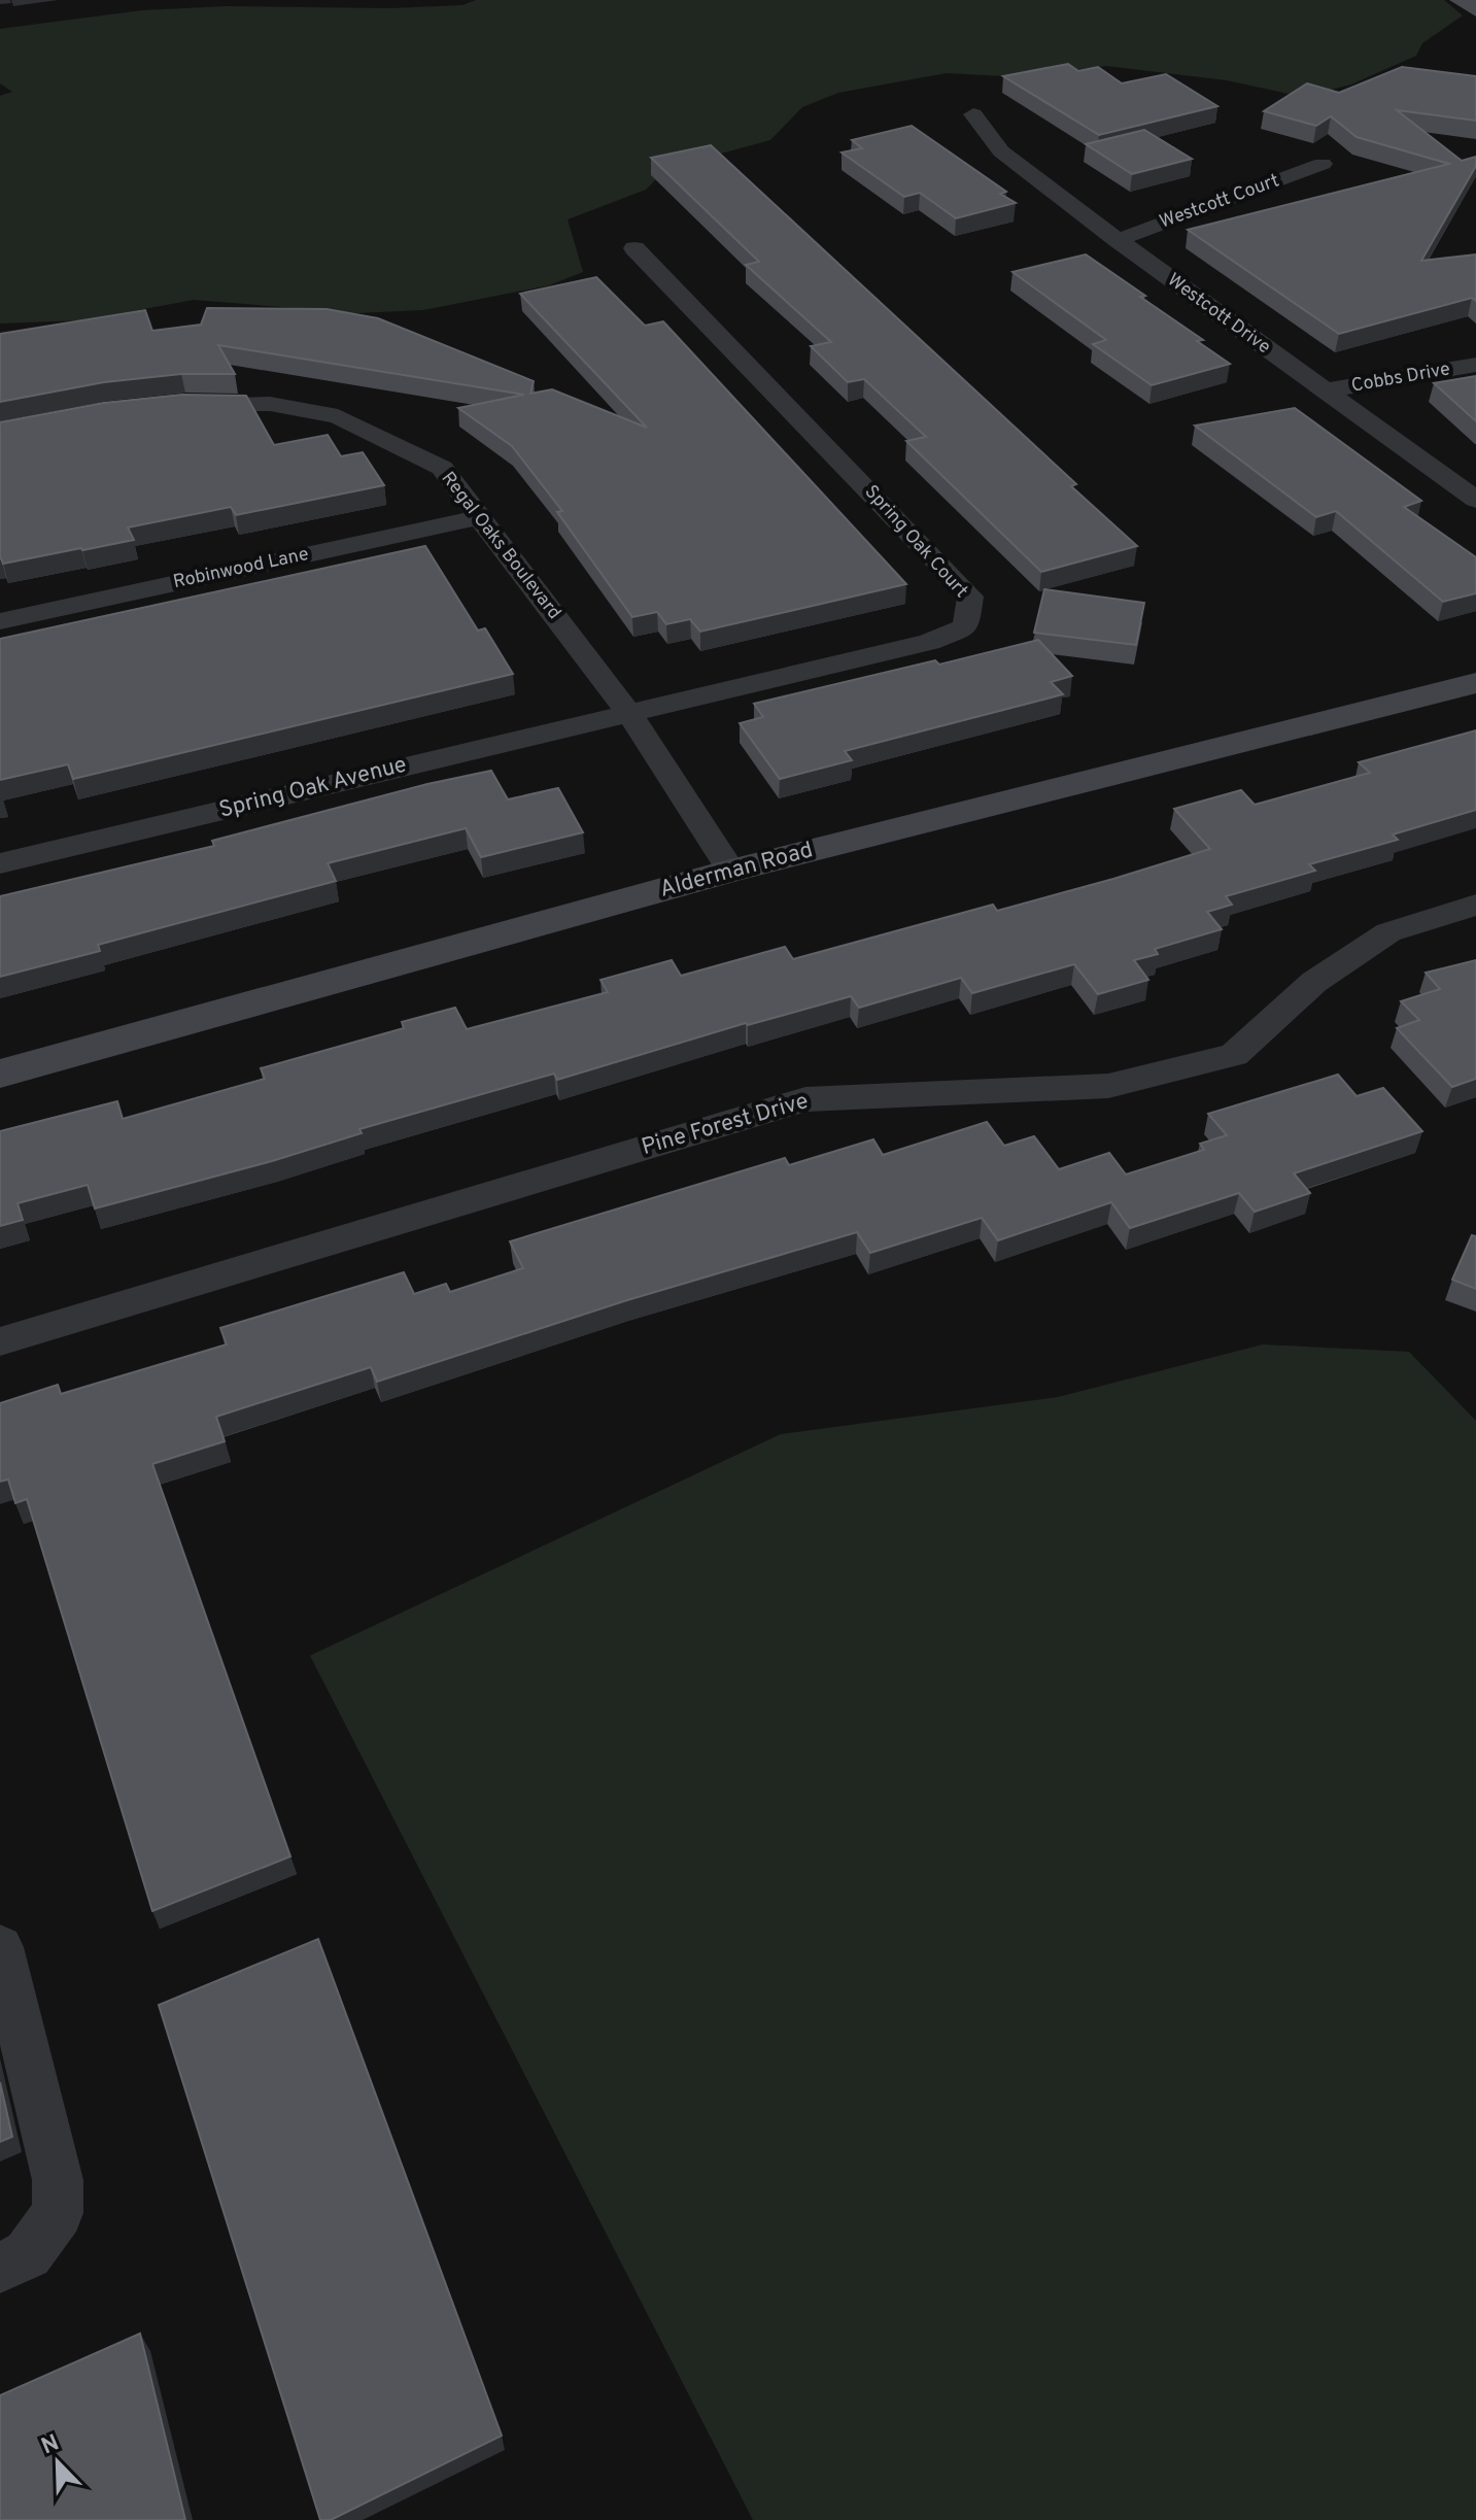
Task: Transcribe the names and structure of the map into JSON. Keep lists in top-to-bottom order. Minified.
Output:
{"streets":{"street":["Westcott Court","Westcott Drive","Cobbs Drive","Spring Oak Court","Regal Oaks Boulevard","Robinwood Lane","Spring Oak Avenue","Alderman Road","Pine Forest Drive"]},"crossings":[["Westcott Court","Westcott Drive"],["Westcott Drive","Cobbs Drive"],["Spring Oak Court","Regal Oaks Boulevard"],["Spring Oak Court","Spring Oak Avenue"],["Regal Oaks Boulevard","Robinwood Lane"],["Regal Oaks Boulevard","Spring Oak Avenue"],["Regal Oaks Boulevard","Alderman Road"]],"north":"top left"}
